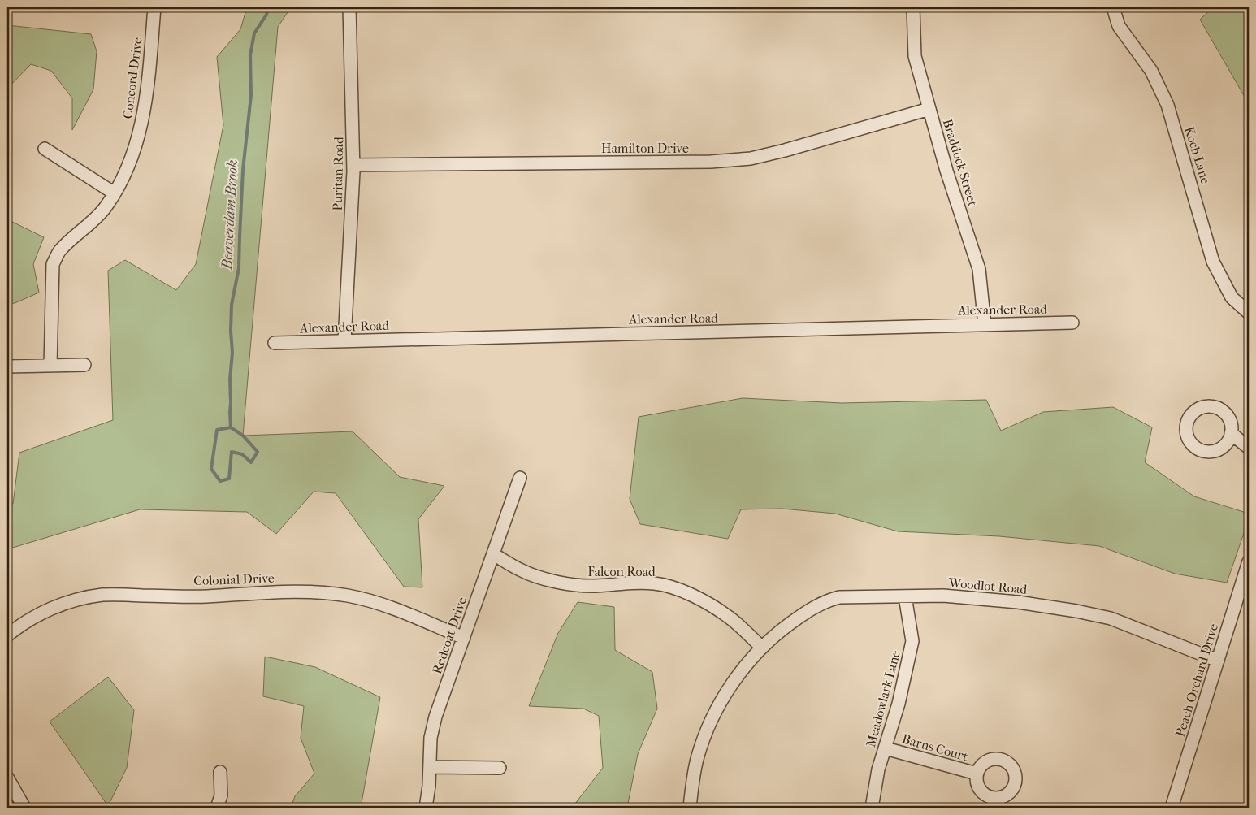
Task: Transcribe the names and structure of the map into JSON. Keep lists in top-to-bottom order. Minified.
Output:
{"streets":{"street":["Concord Drive","Hamilton Drive","Koch Lane","Braddock Street","Puritan Road","Alexander Road","Falcon Road","Colonial Drive","Woodlot Road","Redcoat Drive","Peach Orchard Drive","Meadowlark Lane","Barns Court"]},"crossings":[["Hamilton Drive","Braddock Street"],["Hamilton Drive","Puritan Road"],["Braddock Street","Alexander Road"],["Puritan Road","Alexander Road"],["Falcon Road","Woodlot Road"],["Falcon Road","Redcoat Drive"],["Colonial Drive","Redcoat Drive"],["Woodlot Road","Peach Orchard Drive"],["Woodlot Road","Meadowlark Lane"],["Meadowlark Lane","Barns Court"]],"water":["Beaverdam Brook"]}
